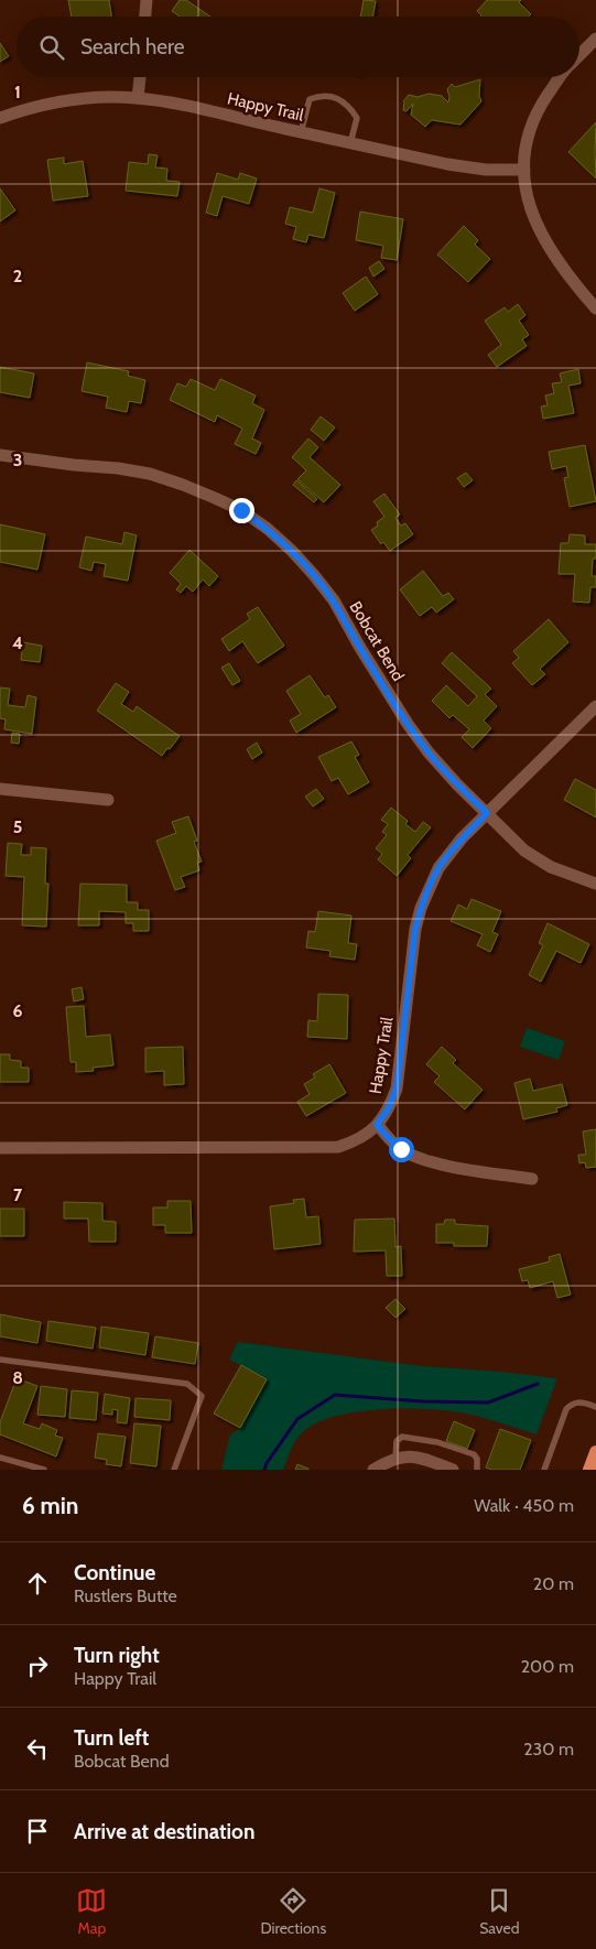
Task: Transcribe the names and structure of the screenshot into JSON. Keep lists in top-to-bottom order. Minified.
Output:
{"streets":{"street":["Happy Trail","Bobcat Bend"]},"crossings":[["Happy Trail","Bobcat Bend"]],"page":{"search":"Search here","heading":["6 min","Walk · 450 m"],"list":[["Continue","Rustlers Butte","20 m"],["Turn right","Happy Trail","200 m"],["Turn left","Bobcat Bend","230 m"],"Arrive at destination"],"nav":["Map","Directions","Saved"]},"grid":{"rows":["1","2","3","4","5","6","7","8"]}}
